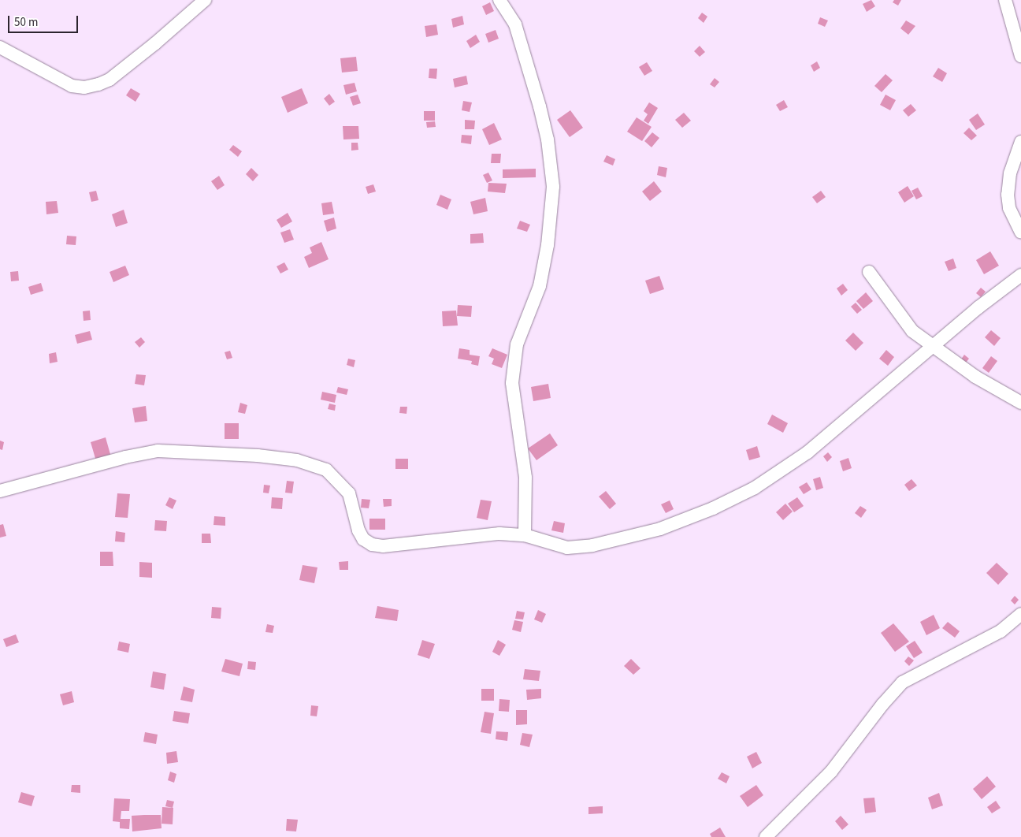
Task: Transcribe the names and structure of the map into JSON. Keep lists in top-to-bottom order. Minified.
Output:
{"scale_bar":"50 m"}
